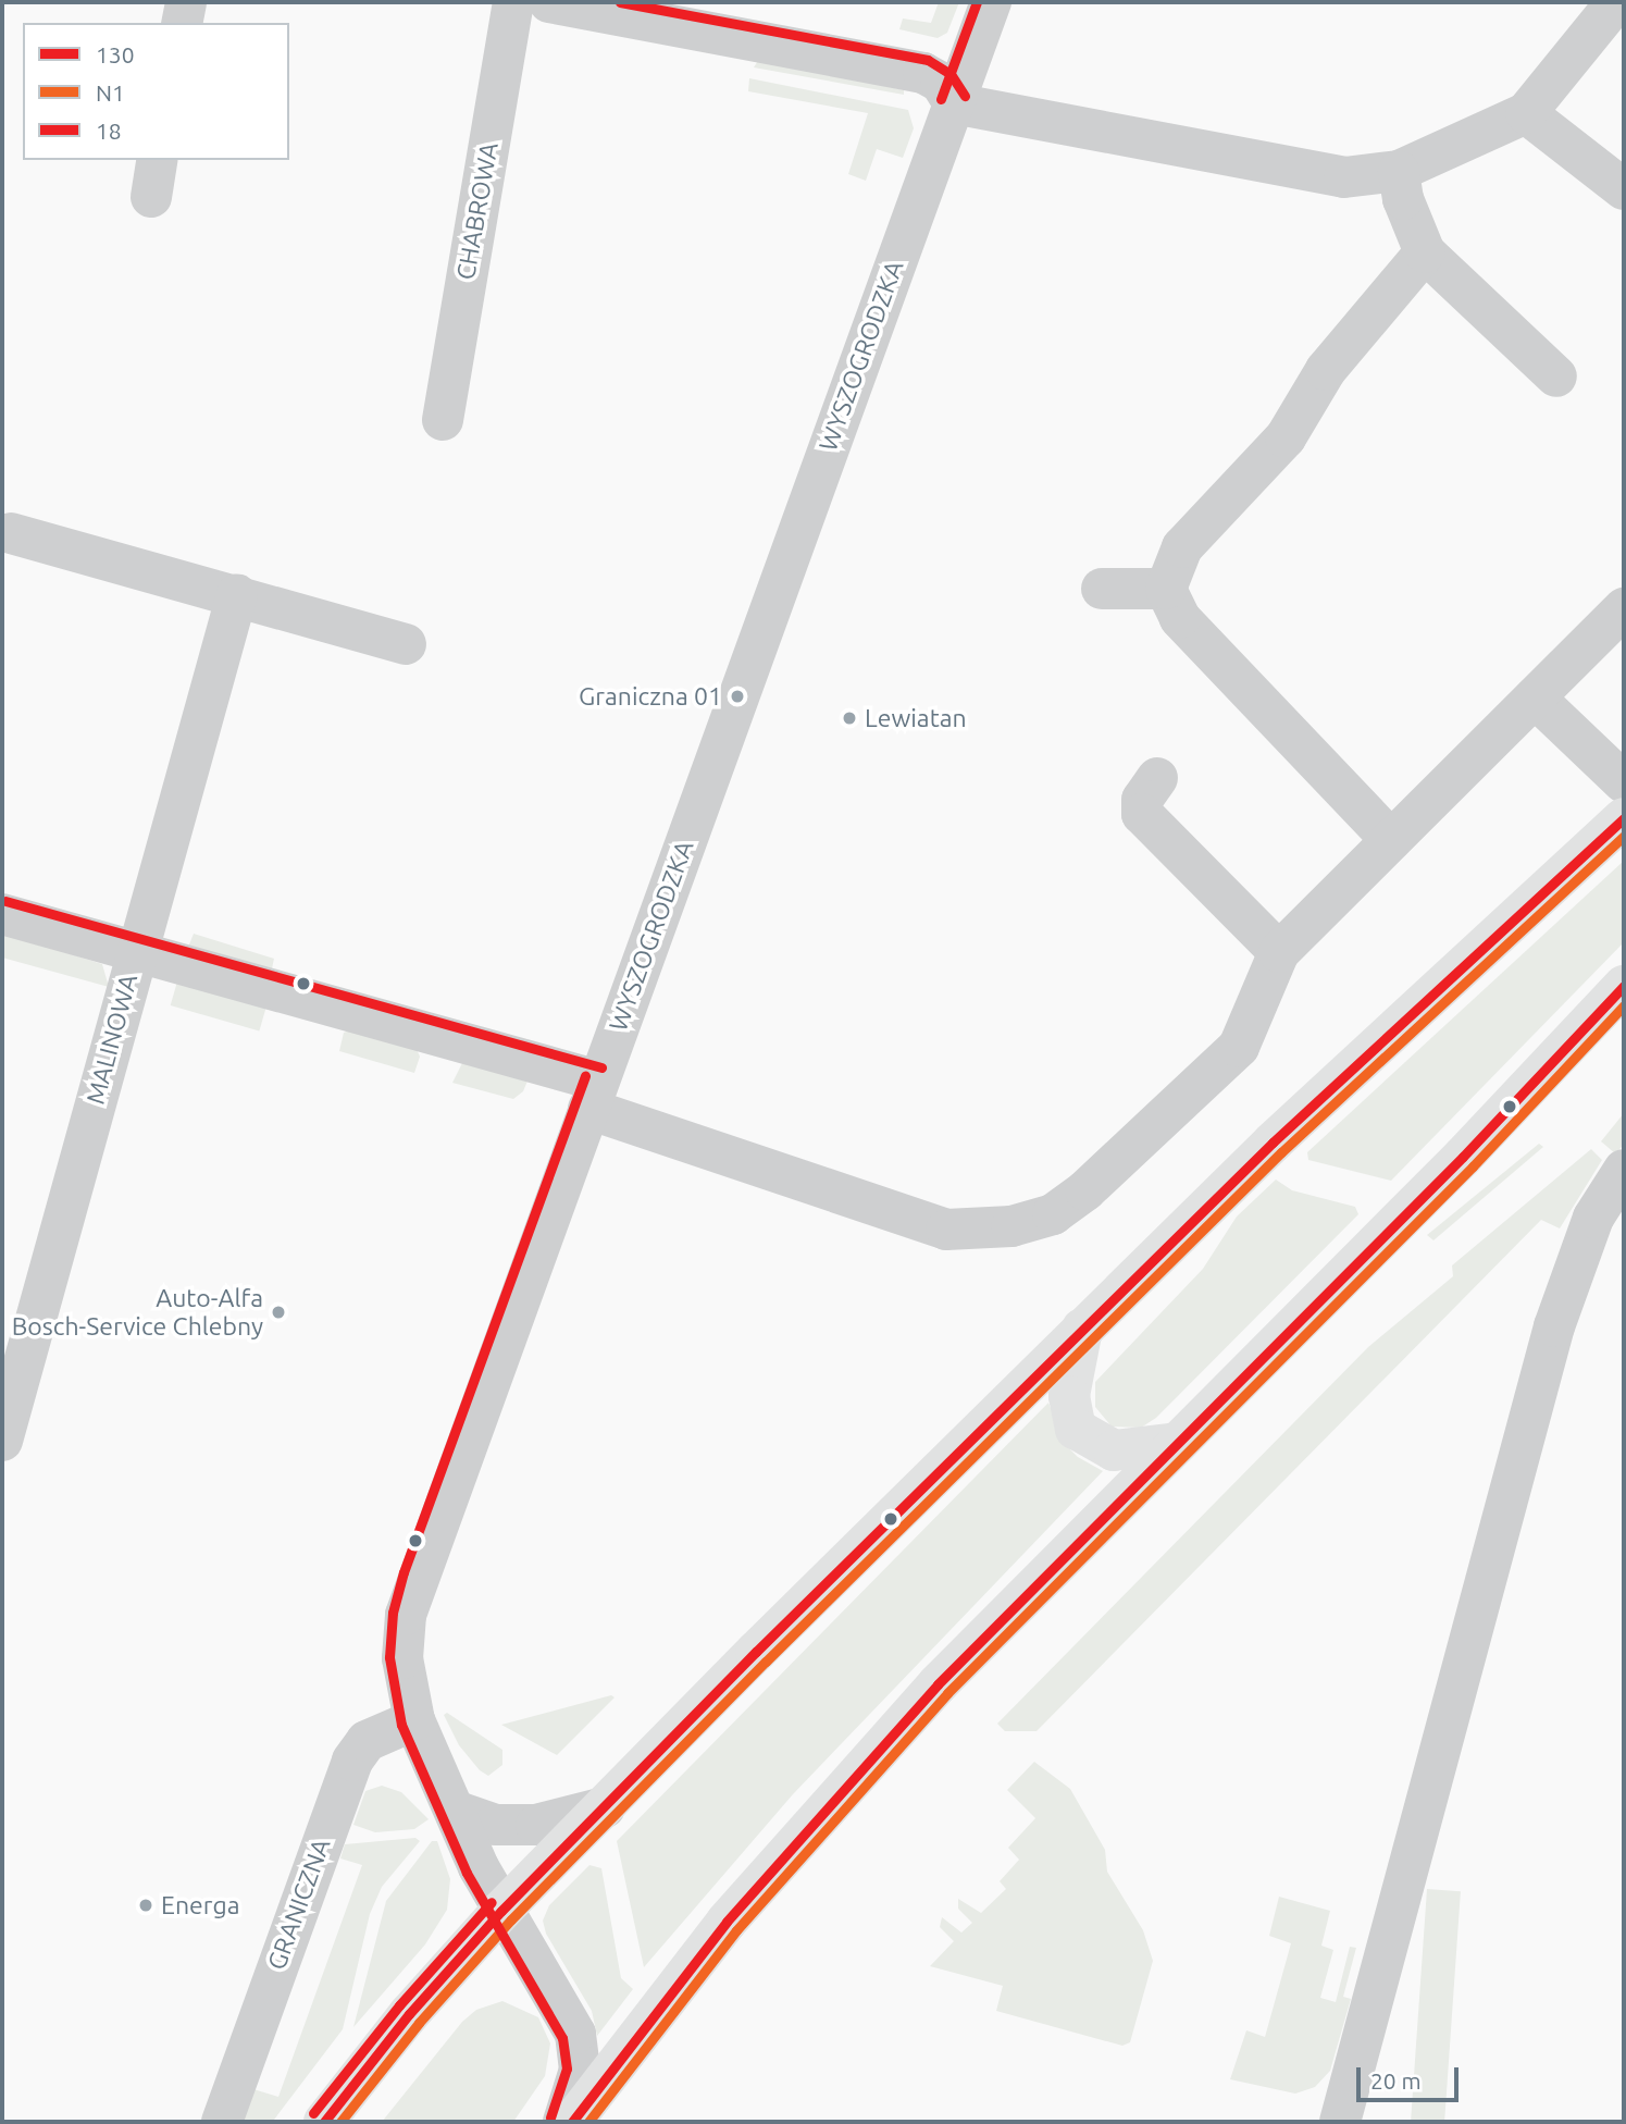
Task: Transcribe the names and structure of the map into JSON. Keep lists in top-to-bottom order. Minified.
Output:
{"streets":{"street":["CHABROWA","WYSZOGRODZKA","MALINOWA","GRANICZNA"]},"crossings":[["WYSZOGRODZKA","GRANICZNA"]],"places":["Graniczna 01","Lewiatan","Auto-Alfa Bosch-Service Chlebny","Energa"],"lines":["transit line 18","transit line 130","transit line N1"],"legend":["130","N1","18"],"scale_bar":"20 m"}
